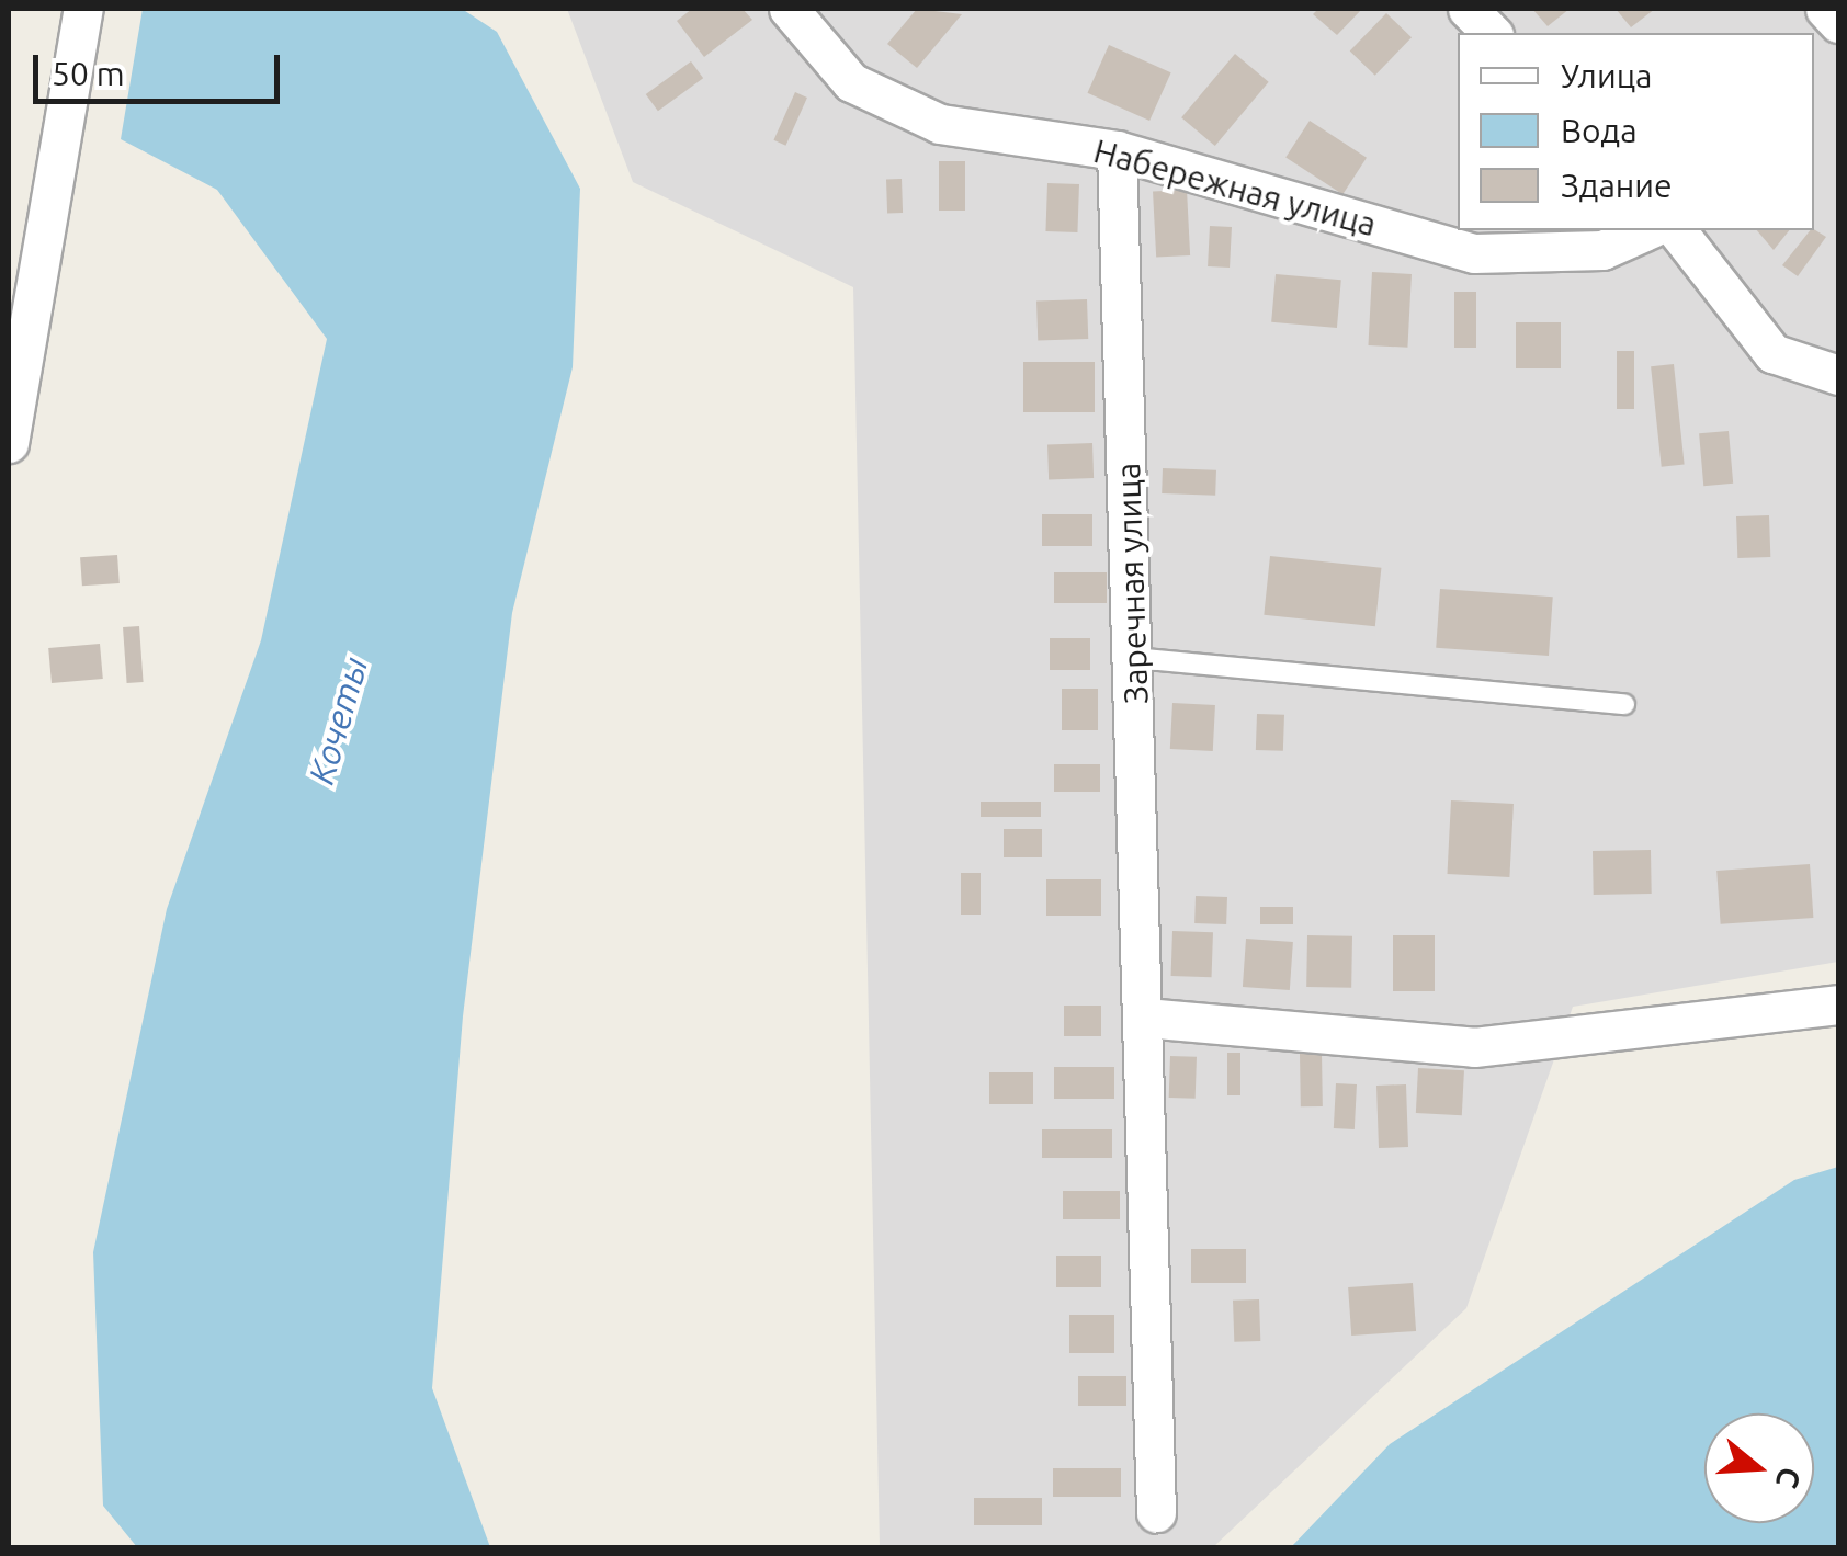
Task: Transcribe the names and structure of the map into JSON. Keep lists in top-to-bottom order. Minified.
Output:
{"streets":{"street":["Набережная улица","Заречная улица"]},"crossings":[["Набережная улица","Заречная улица"]],"water":["Кочеты"],"legend":["Улица","Вода","Здание"],"scale_bar":"50 m","north":"right"}
